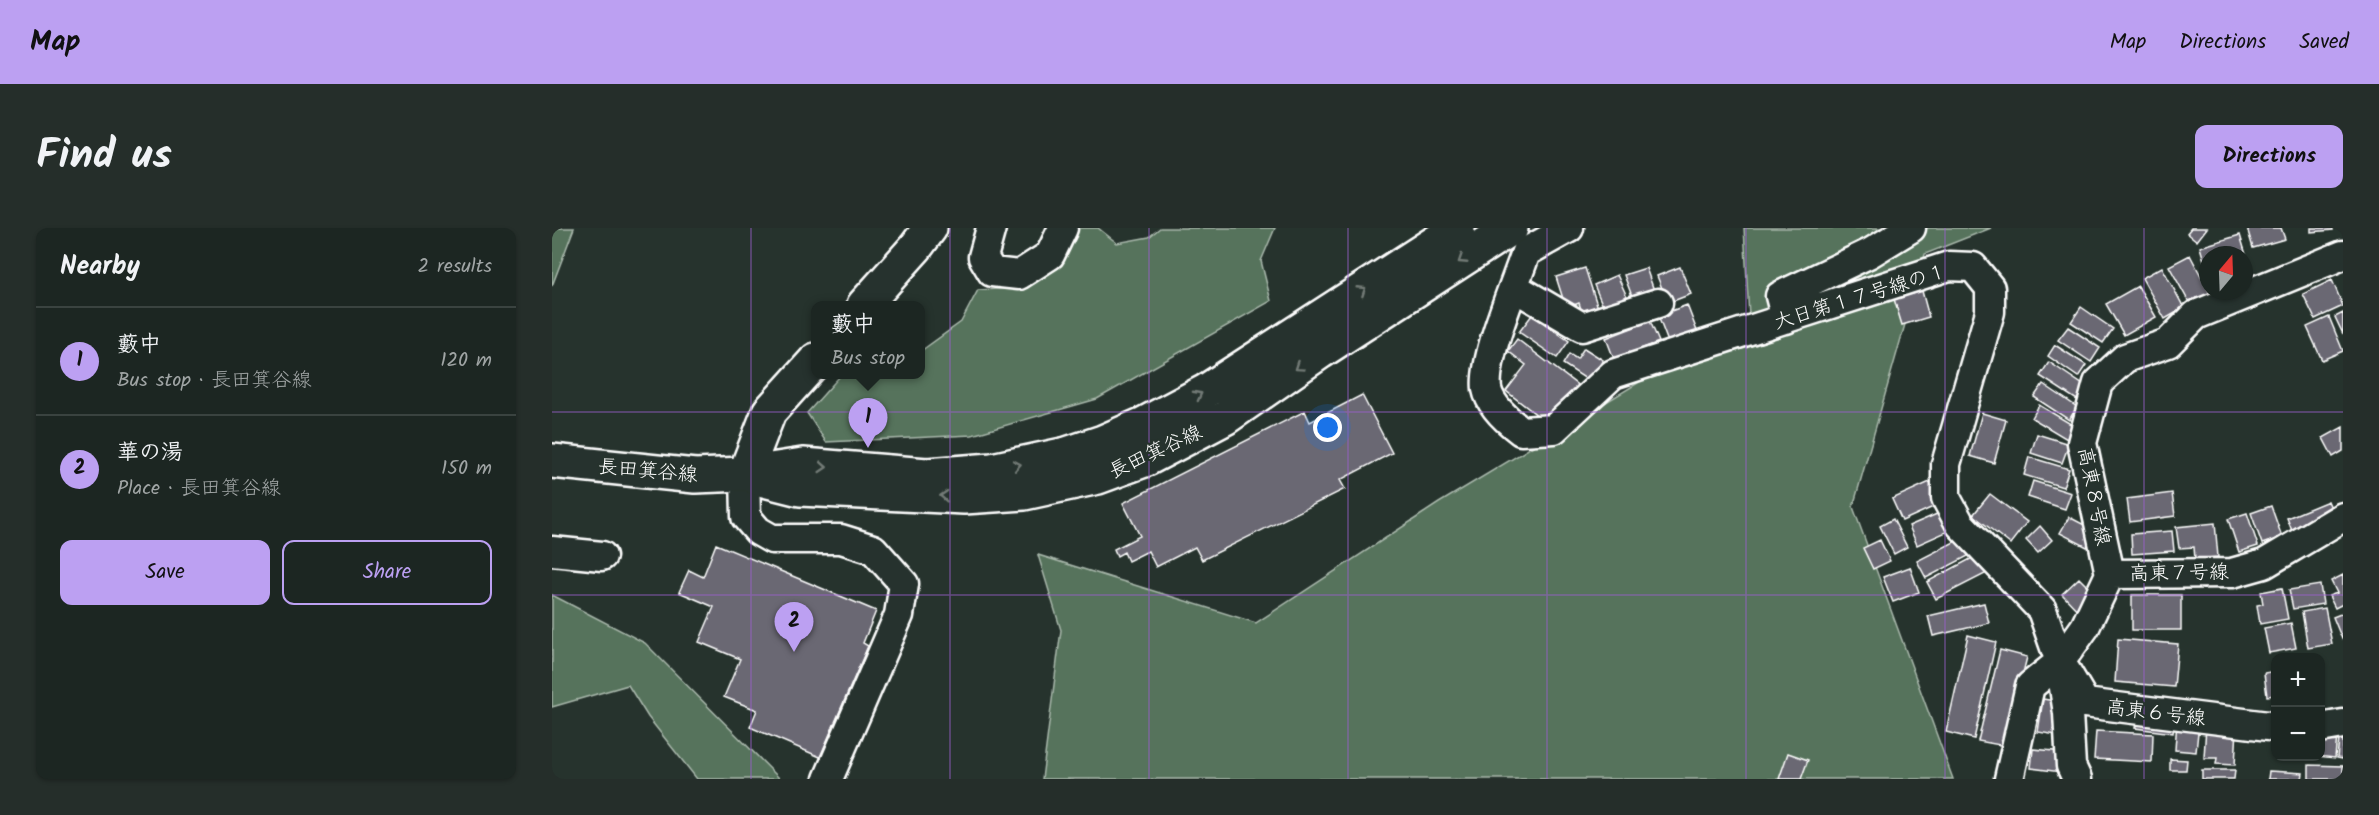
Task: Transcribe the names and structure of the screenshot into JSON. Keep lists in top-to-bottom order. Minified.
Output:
{"streets":{"street":["大日第１７号線の１","長田箕谷線","高東８号線","高東７号線","高東６号線"]},"crossings":[["大日第１７号線の１","高東８号線"],["大日第１７号線の１","高東６号線"],["高東８号線","高東７号線"],["高東８号線","高東６号線"]],"north":"top","page":{"header":"Map","nav":["Map","Directions","Saved"],"title":"Find us","buttons":["Directions",["Save","Share"]],"heading":["Nearby","2 results"],"popup":["藪中","Bus stop"],"list":[{"mark":"1","name":"藪中","note":"Bus stop · 長田箕谷線","value":"120 m"},{"mark":"2","name":"華の湯","note":"Place · 長田箕谷線","value":"150 m"}],"pins":["1","2"],"map_buttons":["+","−"]}}
